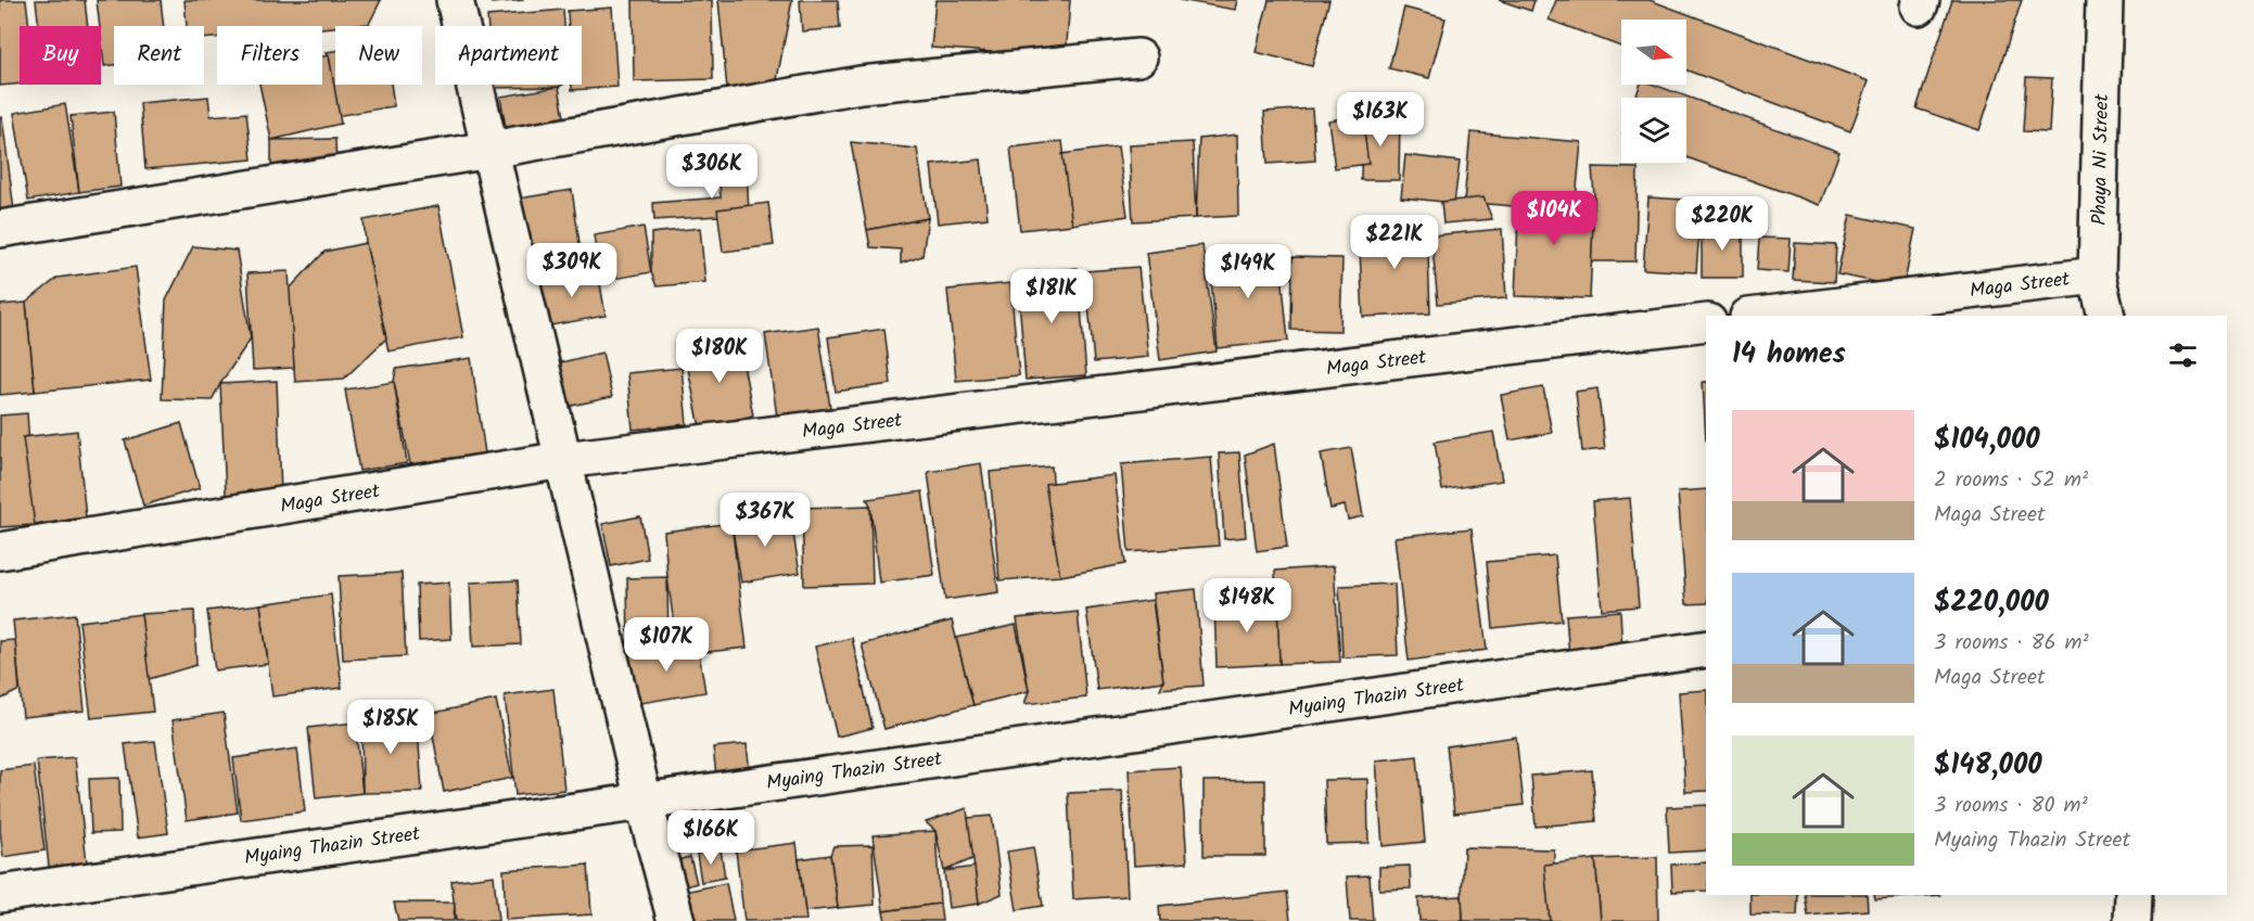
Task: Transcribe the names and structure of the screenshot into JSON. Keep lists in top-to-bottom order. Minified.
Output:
{"streets":{"street":["Phaya Ni Street","Maga Street","Myaing Thazin Street"]},"crossings":[["Phaya Ni Street","Maga Street"]],"north":"right","page":{"chip":["Buy","Rent","Filters","New","Apartment"],"price":["$163K","$306K","$104K","$220K","$221K","$309K","$149K","$181K","$180K","$367K","$148K","$107K","$185K","$166K"],"heading":"14 homes","list":[{"name":"$104,000","note":"2 rooms · 52 m² · Maga Street"},{"name":"$220,000","note":"3 rooms · 86 m² · Maga Street"},{"name":"$148,000","note":"3 rooms · 80 m² · Myaing Thazin Street"}]}}
